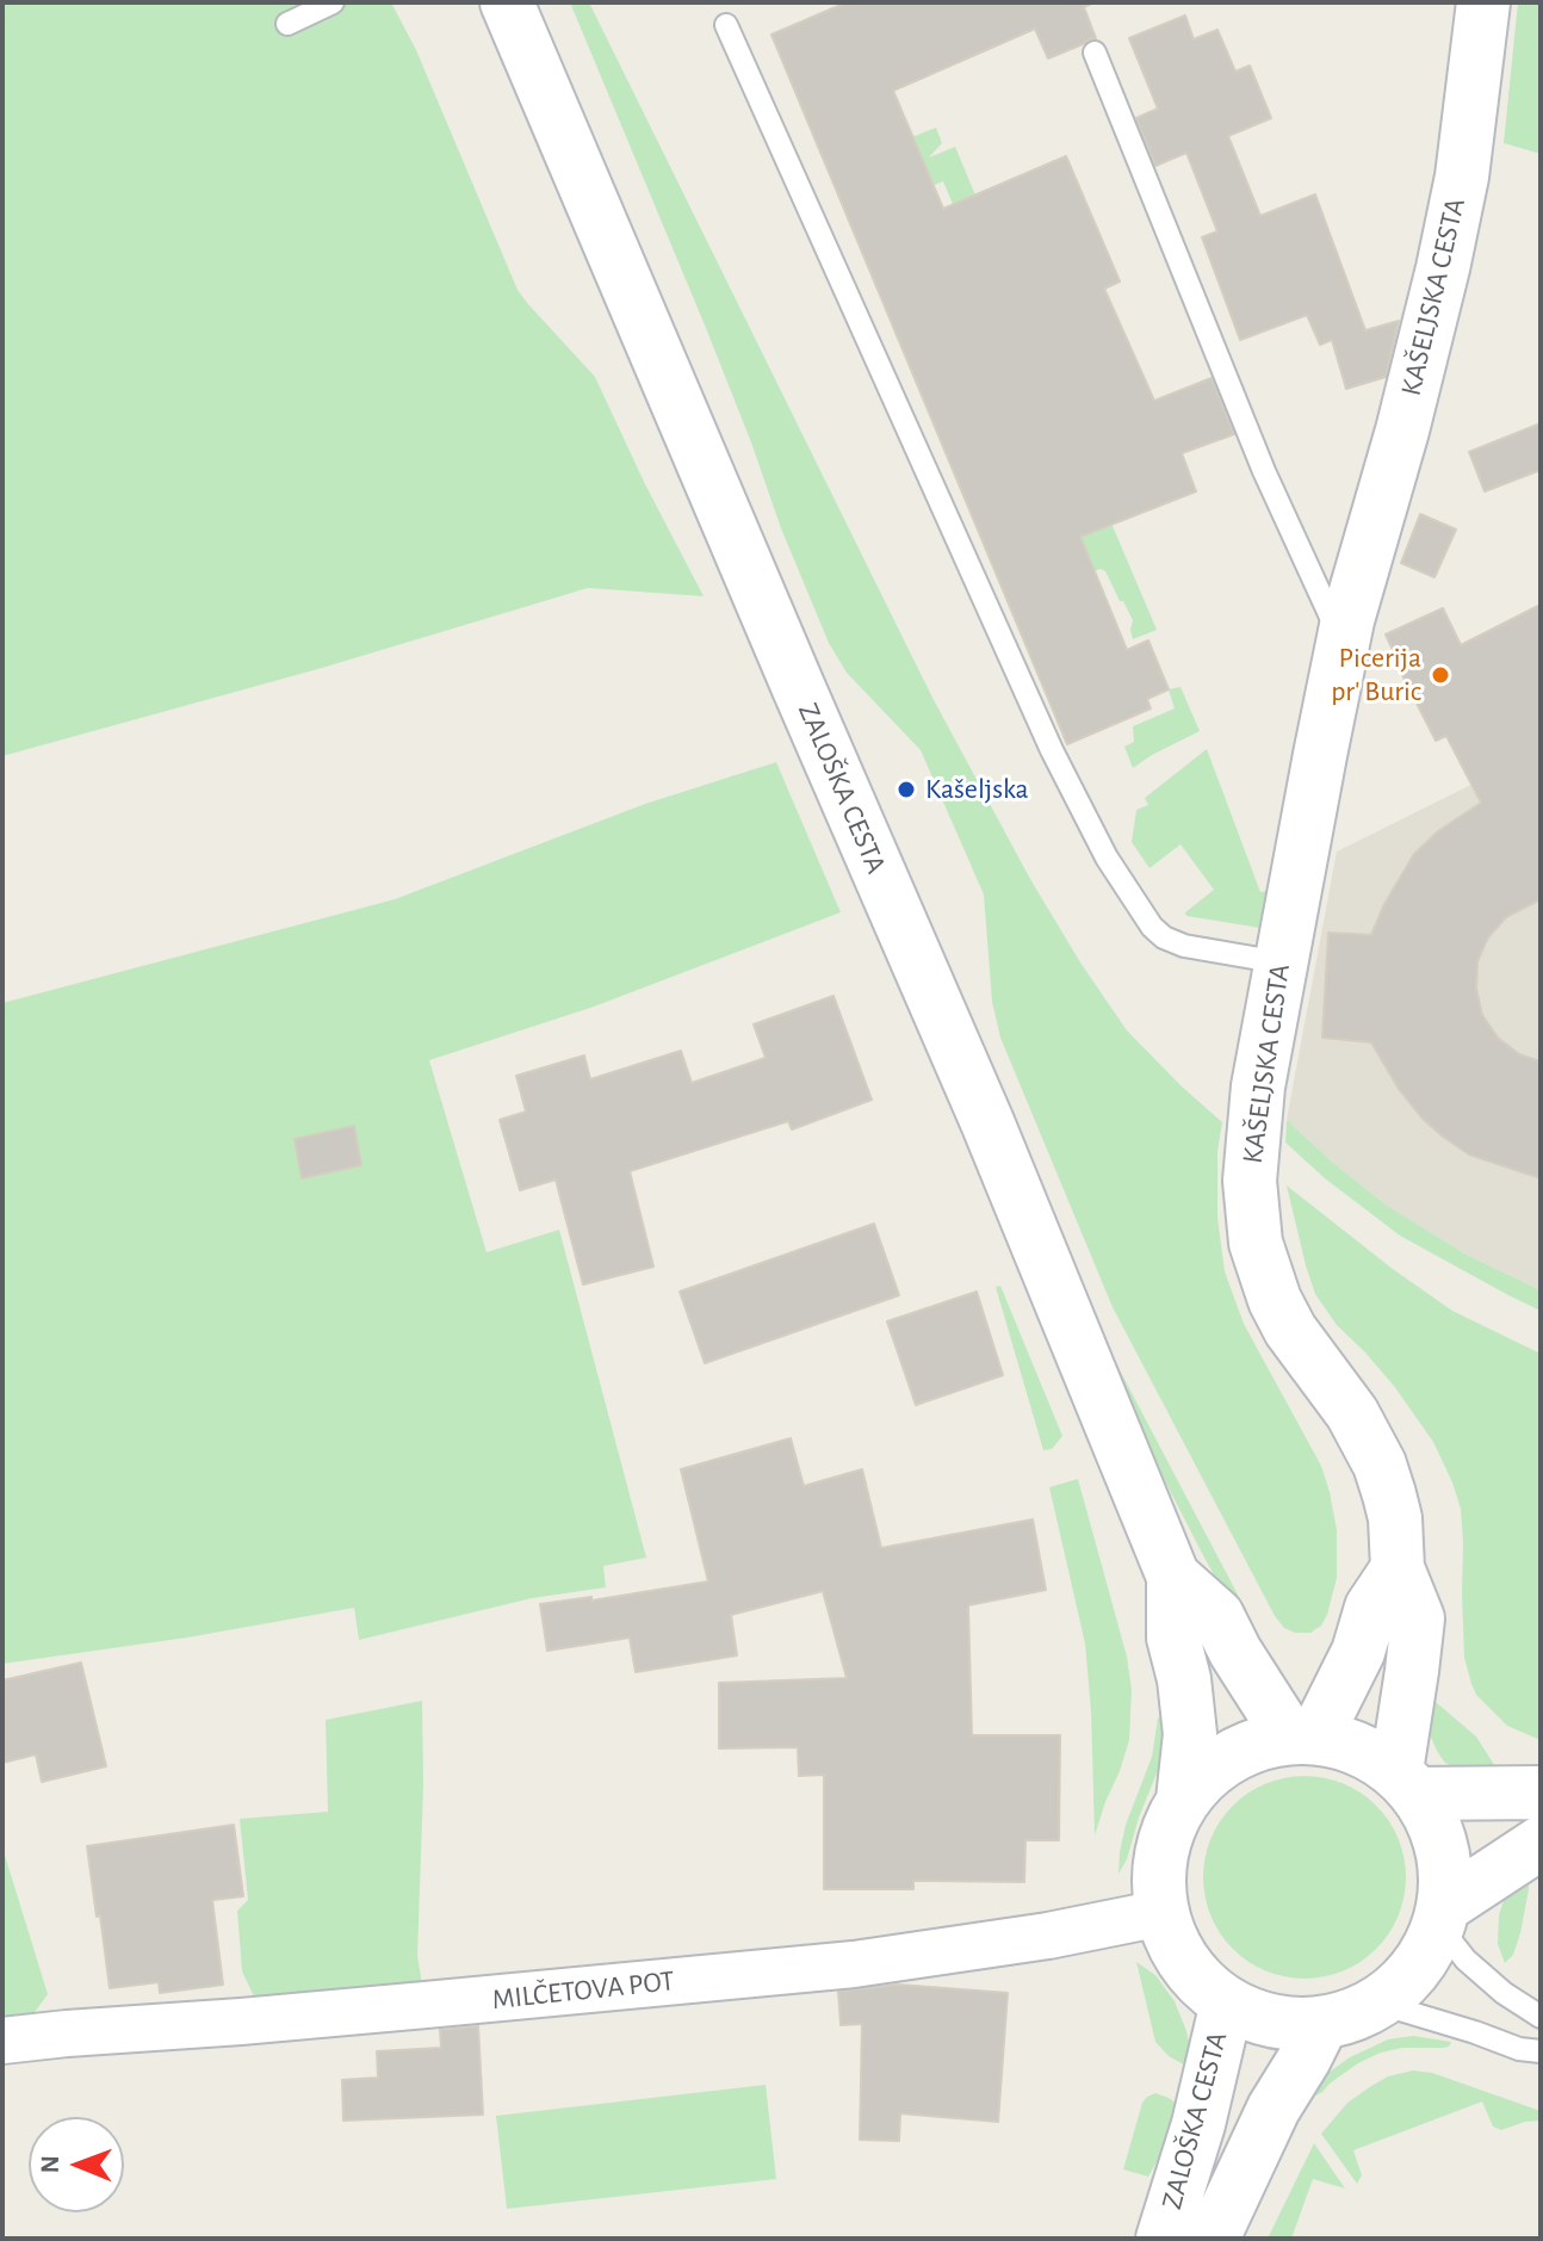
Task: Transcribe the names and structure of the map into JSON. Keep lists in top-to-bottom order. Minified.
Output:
{"streets":{"main road":["KAŠELJSKA CESTA","ZALOŠKA CESTA"],"street":["MILČETOVA POT"]},"crossings":[["KAŠELJSKA CESTA","ZALOŠKA CESTA"],["KAŠELJSKA CESTA","MILČETOVA POT"],["ZALOŠKA CESTA","MILČETOVA POT"]],"places":["Picerija pr' Buric","Kašeljska"],"north":"left"}
